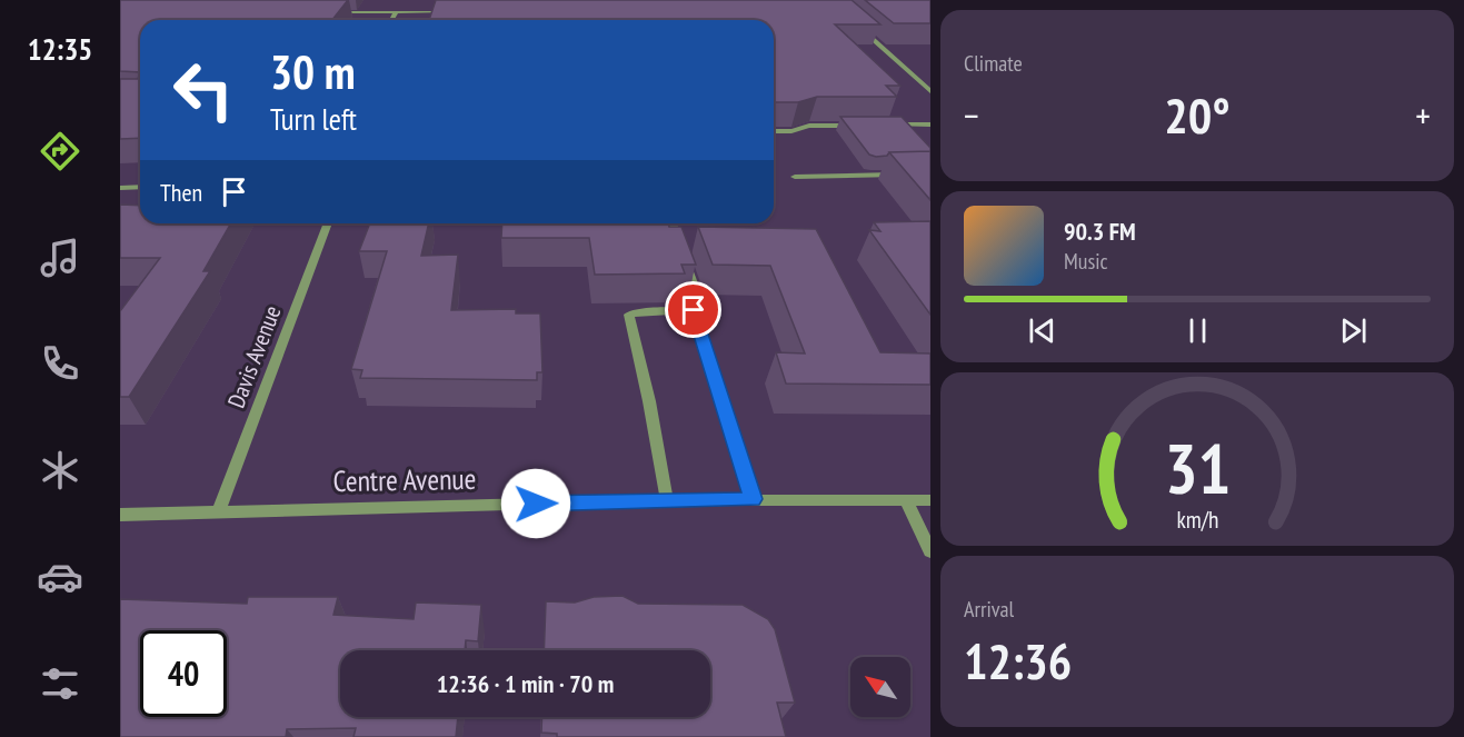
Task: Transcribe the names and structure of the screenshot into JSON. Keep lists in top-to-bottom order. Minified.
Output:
{"streets":{"street":["Davis Avenue","Centre Avenue"]},"crossings":[["Davis Avenue","Centre Avenue"]],"north":"top left","page":{"tabs":"12:35","tile":["Climate",["Arrival","12:36"]],"turn":["30 m","Turn left"],"heat":["−","20°","+"],"then":"Then","song":["90.3 FM","Music"],"limit":"40","trip":"12:36 · 1 min · 70 m","gauge":["31","km/h"]}}
